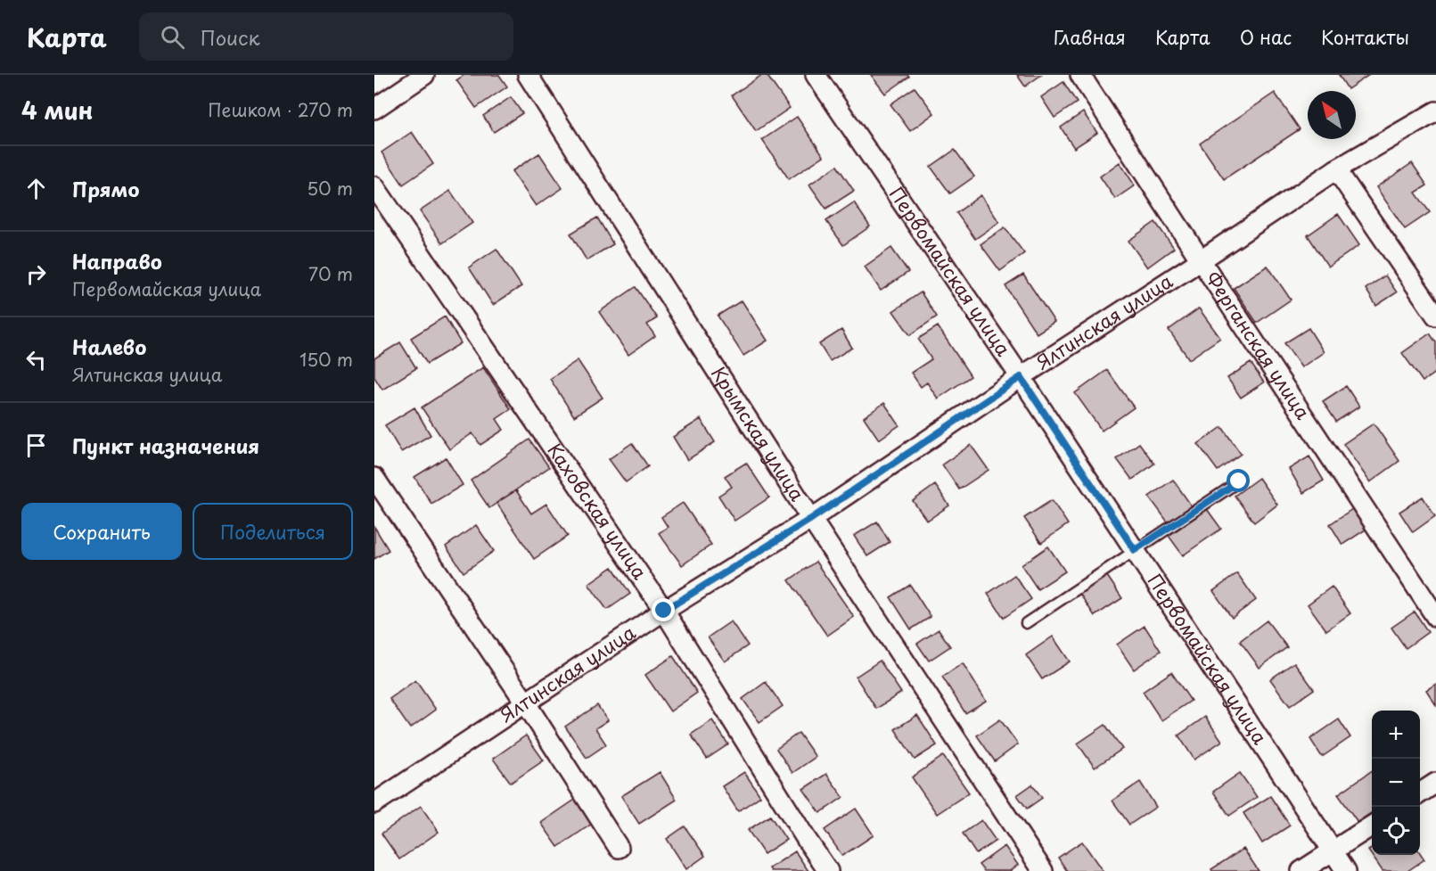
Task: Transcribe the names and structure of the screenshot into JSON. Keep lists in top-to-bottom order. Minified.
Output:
{"streets":{"street":["Первомайская улица","Ялтинская улица","Ферганская улица","Крымская улица","Каховская улица"]},"crossings":[["Первомайская улица","Ялтинская улица"],["Ялтинская улица","Ферганская улица"],["Ялтинская улица","Крымская улица"],["Ялтинская улица","Каховская улица"]],"north":"top left","page":{"header":"Карта","search":"Поиск","nav":["Главная","Карта","О нас","Контакты"],"heading":["4 мин","Пешком · 270 m"],"list":[["Прямо","50 m"],["Направо","Первомайская улица","70 m"],["Налево","Ялтинская улица","150 m"],"Пункт назначения"],"buttons":["Сохранить","Поделиться"],"map_buttons":["+","−"]}}
